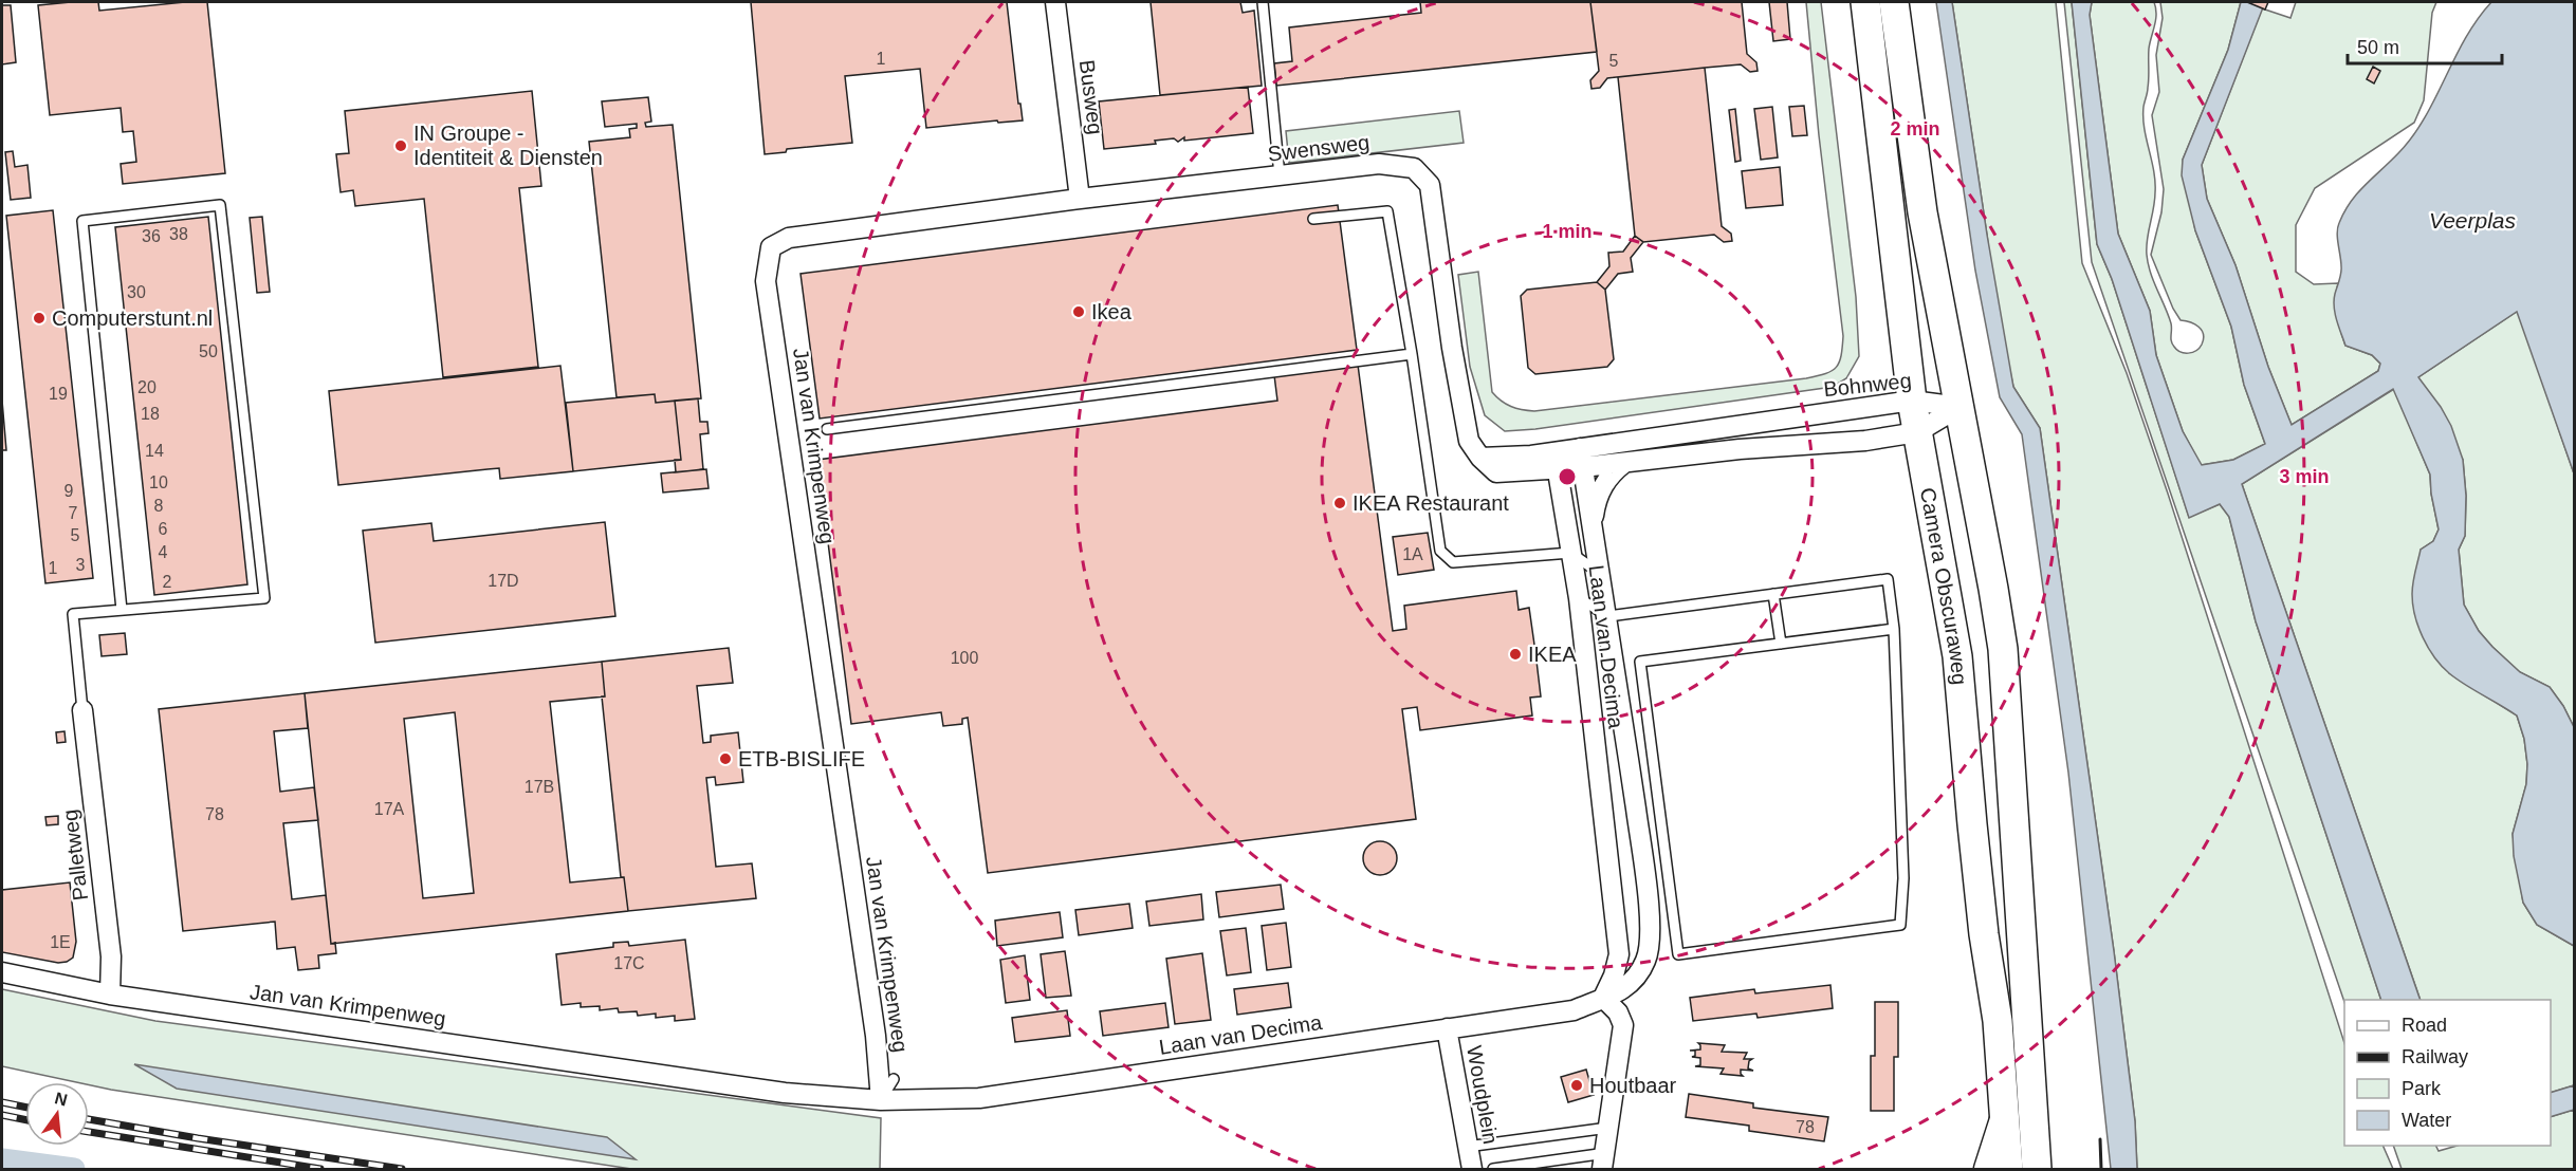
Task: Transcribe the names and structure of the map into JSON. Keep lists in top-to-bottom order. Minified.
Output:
{"streets":{"main road":["Camera Obscuraweg"],"street":["Busweg","Swensweg","Bohnweg","Jan van Krimpenweg","Laan van Decima","Palletweg","Woudplein"]},"crossings":[["Busweg","Swensweg"],["Busweg","Jan van Krimpenweg"],["Swensweg","Bohnweg"],["Swensweg","Jan van Krimpenweg"],["Bohnweg","Camera Obscuraweg"],["Bohnweg","Laan van Decima"],["Jan van Krimpenweg","Laan van Decima"],["Jan van Krimpenweg","Palletweg"],["Laan van Decima","Woudplein"]],"water":["Veerplas"],"places":["IN Groupe - Identiteit & Diensten","Ikea","Computerstunt.nl","IKEA Restaurant","IKEA","ETB-BISLIFE","Houtbaar"],"house_numbers":["1","5","38","36","30","50","20","19","18","14","10","9","8","7","6","5","4","1A","3","1","17D","2","100","17B","17A","78","1E","17C","78"],"legend":["Road","Railway","Park","Water"],"scale_bar":"50 m","north":"top","rings":["2 min","1 min","3 min"]}
